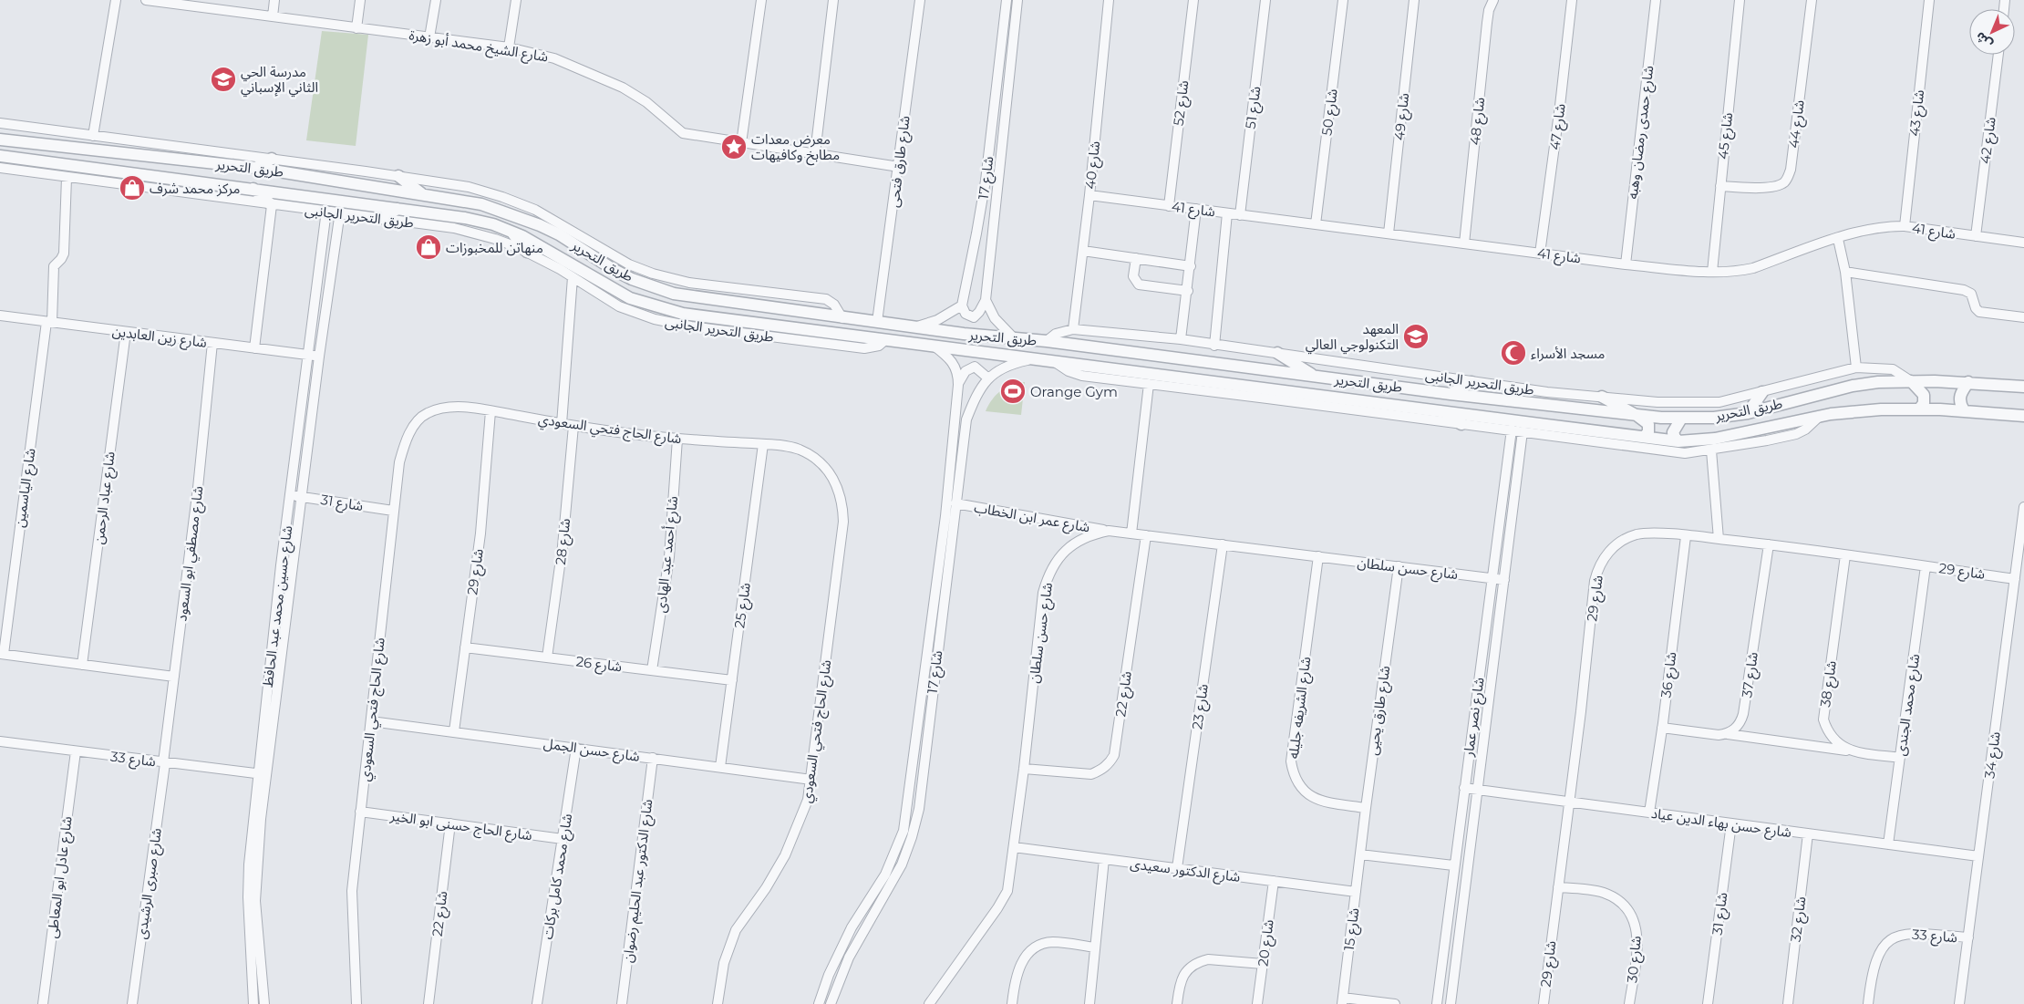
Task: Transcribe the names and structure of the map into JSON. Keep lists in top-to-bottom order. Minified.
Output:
{"streets":{"street":["شارع الشيخ محمد أبو زهرة","شارع 52","شارع 51","شارع 50","شارع 43","شارع 49","شارع 48","شارع 44","شارع 47","شارع حمدى رمضان وهبه","شارع 45","شارع 42","شارع طارق فتحى","شارع 40","طريق التحرير","شارع 17","شارع 41","طريق التحرير الجانبى","شارع زين العابدين","شارع الحاج فتحي السعودي","شارع الياسمين","شارع عباد الرحمن","شارع 31","شارع عمر ابن الخطاب","شارع 28","شارع مصطفي ابو السعود","شارع أحمد عبد الهادى","شارع حسن سلطان","شارع 29","شارع 25","شارع حسين محمد عبد الحافظ","شارع 26","شارع 36","شارع 37","شارع 38","شارع 22","شارع محمد الجندى","شارع 23","شارع الشريفه جليله","شارع طارق يحيى","شارع نصر عمار","شارع حسن الجمل","شارع 34","شارع 33","شارع حسن بهاء الدين عياد","شارع الحاج حسنى ابو الخير","شارع الدكتور سعيدى","شارع محمد كامل بركات","شارع عادل ابو المعاطى","شارع الدكتور عبد الحليم رضوان","شارع صبرى الرشيدى","شارع 32","شارع 15","شارع 20","شارع 30"]},"crossings":[["شارع الشيخ محمد أبو زهرة","شارع طارق فتحى"],["شارع 52","شارع 41"],["شارع 51","شارع 41"],["شارع 50","شارع 41"],["شارع 43","شارع 41"],["شارع 49","شارع 41"],["شارع 48","شارع 41"],["شارع 44","شارع 45"],["شارع 47","شارع 41"],["شارع حمدى رمضان وهبه","شارع 41"],["شارع 45","شارع 41"],["شارع 42","شارع 41"],["شارع طارق فتحى","طريق التحرير"],["شارع 40","شارع 41"],["شارع 40","طريق التحرير الجانبى"],["طريق التحرير","شارع 17"],["طريق التحرير","طريق التحرير الجانبى"],["شارع 17","شارع عمر ابن الخطاب"],["طريق التحرير الجانبى","شارع الياسمين"],["طريق التحرير الجانبى","شارع حسين محمد عبد الحافظ"],["شارع زين العابدين","شارع الياسمين"],["شارع زين العابدين","شارع عباد الرحمن"],["شارع زين العابدين","شارع مصطفي ابو السعود"],["شارع زين العابدين","شارع حسين محمد عبد الحافظ"],["شارع الحاج فتحي السعودي","شارع 31"],["شارع الحاج فتحي السعودي","شارع 28"],["شارع الحاج فتحي السعودي","شارع أحمد عبد الهادى"],["شارع الحاج فتحي السعودي","شارع 29"],["شارع الحاج فتحي السعودي","شارع 25"],["شارع الحاج فتحي السعودي","شارع حسن الجمل"],["شارع الحاج فتحي السعودي","شارع الحاج حسنى ابو الخير"],["شارع 31","شارع حسين محمد عبد الحافظ"],["شارع 31","شارع حسن بهاء الدين عياد"],["شارع عمر ابن الخطاب","شارع حسن سلطان"],["شارع 28","شارع 26"],["شارع مصطفي ابو السعود","شارع 33"],["شارع مصطفي ابو السعود","شارع صبرى الرشيدى"],["شارع أحمد عبد الهادى","شارع 26"],["شارع حسن سلطان","شارع 22"],["شارع حسن سلطان","شارع 23"],["شارع حسن سلطان","شارع الشريفه جليله"],["شارع حسن سلطان","شارع طارق يحيى"],["شارع حسن سلطان","شارع نصر عمار"],["شارع حسن سلطان","شارع الدكتور سعيدى"],["شارع 29","شارع 26"],["شارع 29","شارع 36"],["شارع 29","شارع 37"],["شارع 29","شارع 38"],["شارع 29","شارع محمد الجندى"],["شارع 29","شارع حسن الجمل"],["شارع 29","شارع 34"],["شارع 29","شارع حسن بهاء الدين عياد"],["شارع 29","شارع 30"],["شارع 25","شارع 26"],["شارع 25","شارع حسن الجمل"],["شارع حسين محمد عبد الحافظ","شارع 33"],["شارع 36","شارع حسن بهاء الدين عياد"],["شارع 38","شارع محمد الجندى"],["شارع 22","شارع الحاج حسنى ابو الخير"],["شارع محمد الجندى","شارع حسن بهاء الدين عياد"],["شارع 23","شارع الدكتور سعيدى"],["شارع الشريفه جليله","شارع طارق يحيى"],["شارع طارق يحيى","شارع 15"],["شارع نصر عمار","شارع حسن بهاء الدين عياد"],["شارع حسن الجمل","شارع محمد كامل بركات"],["شارع حسن الجمل","شارع الدكتور عبد الحليم رضوان"],["شارع 34","شارع 33"],["شارع 34","شارع حسن بهاء الدين عياد"],["شارع 33","شارع عادل ابو المعاطى"],["شارع 33","شارع صبرى الرشيدى"],["شارع حسن بهاء الدين عياد","شارع 32"],["شارع الحاج حسنى ابو الخير","شارع محمد كامل بركات"],["شارع الدكتور سعيدى","شارع 15"],["شارع الدكتور سعيدى","شارع 20"]],"places":{"school or university":["مدرسة الحي الثاني الإسباني","المعهد التكنولوجي العالي"],"place":["معرض معدات مطابخ وكافيهات"],"shop":["مركز محمد شرف","منهاتن للمخبوزات"],"mosque":["مسجد الأسراء"],"sports":["Orange Gym"]},"north":"bottom left"}
